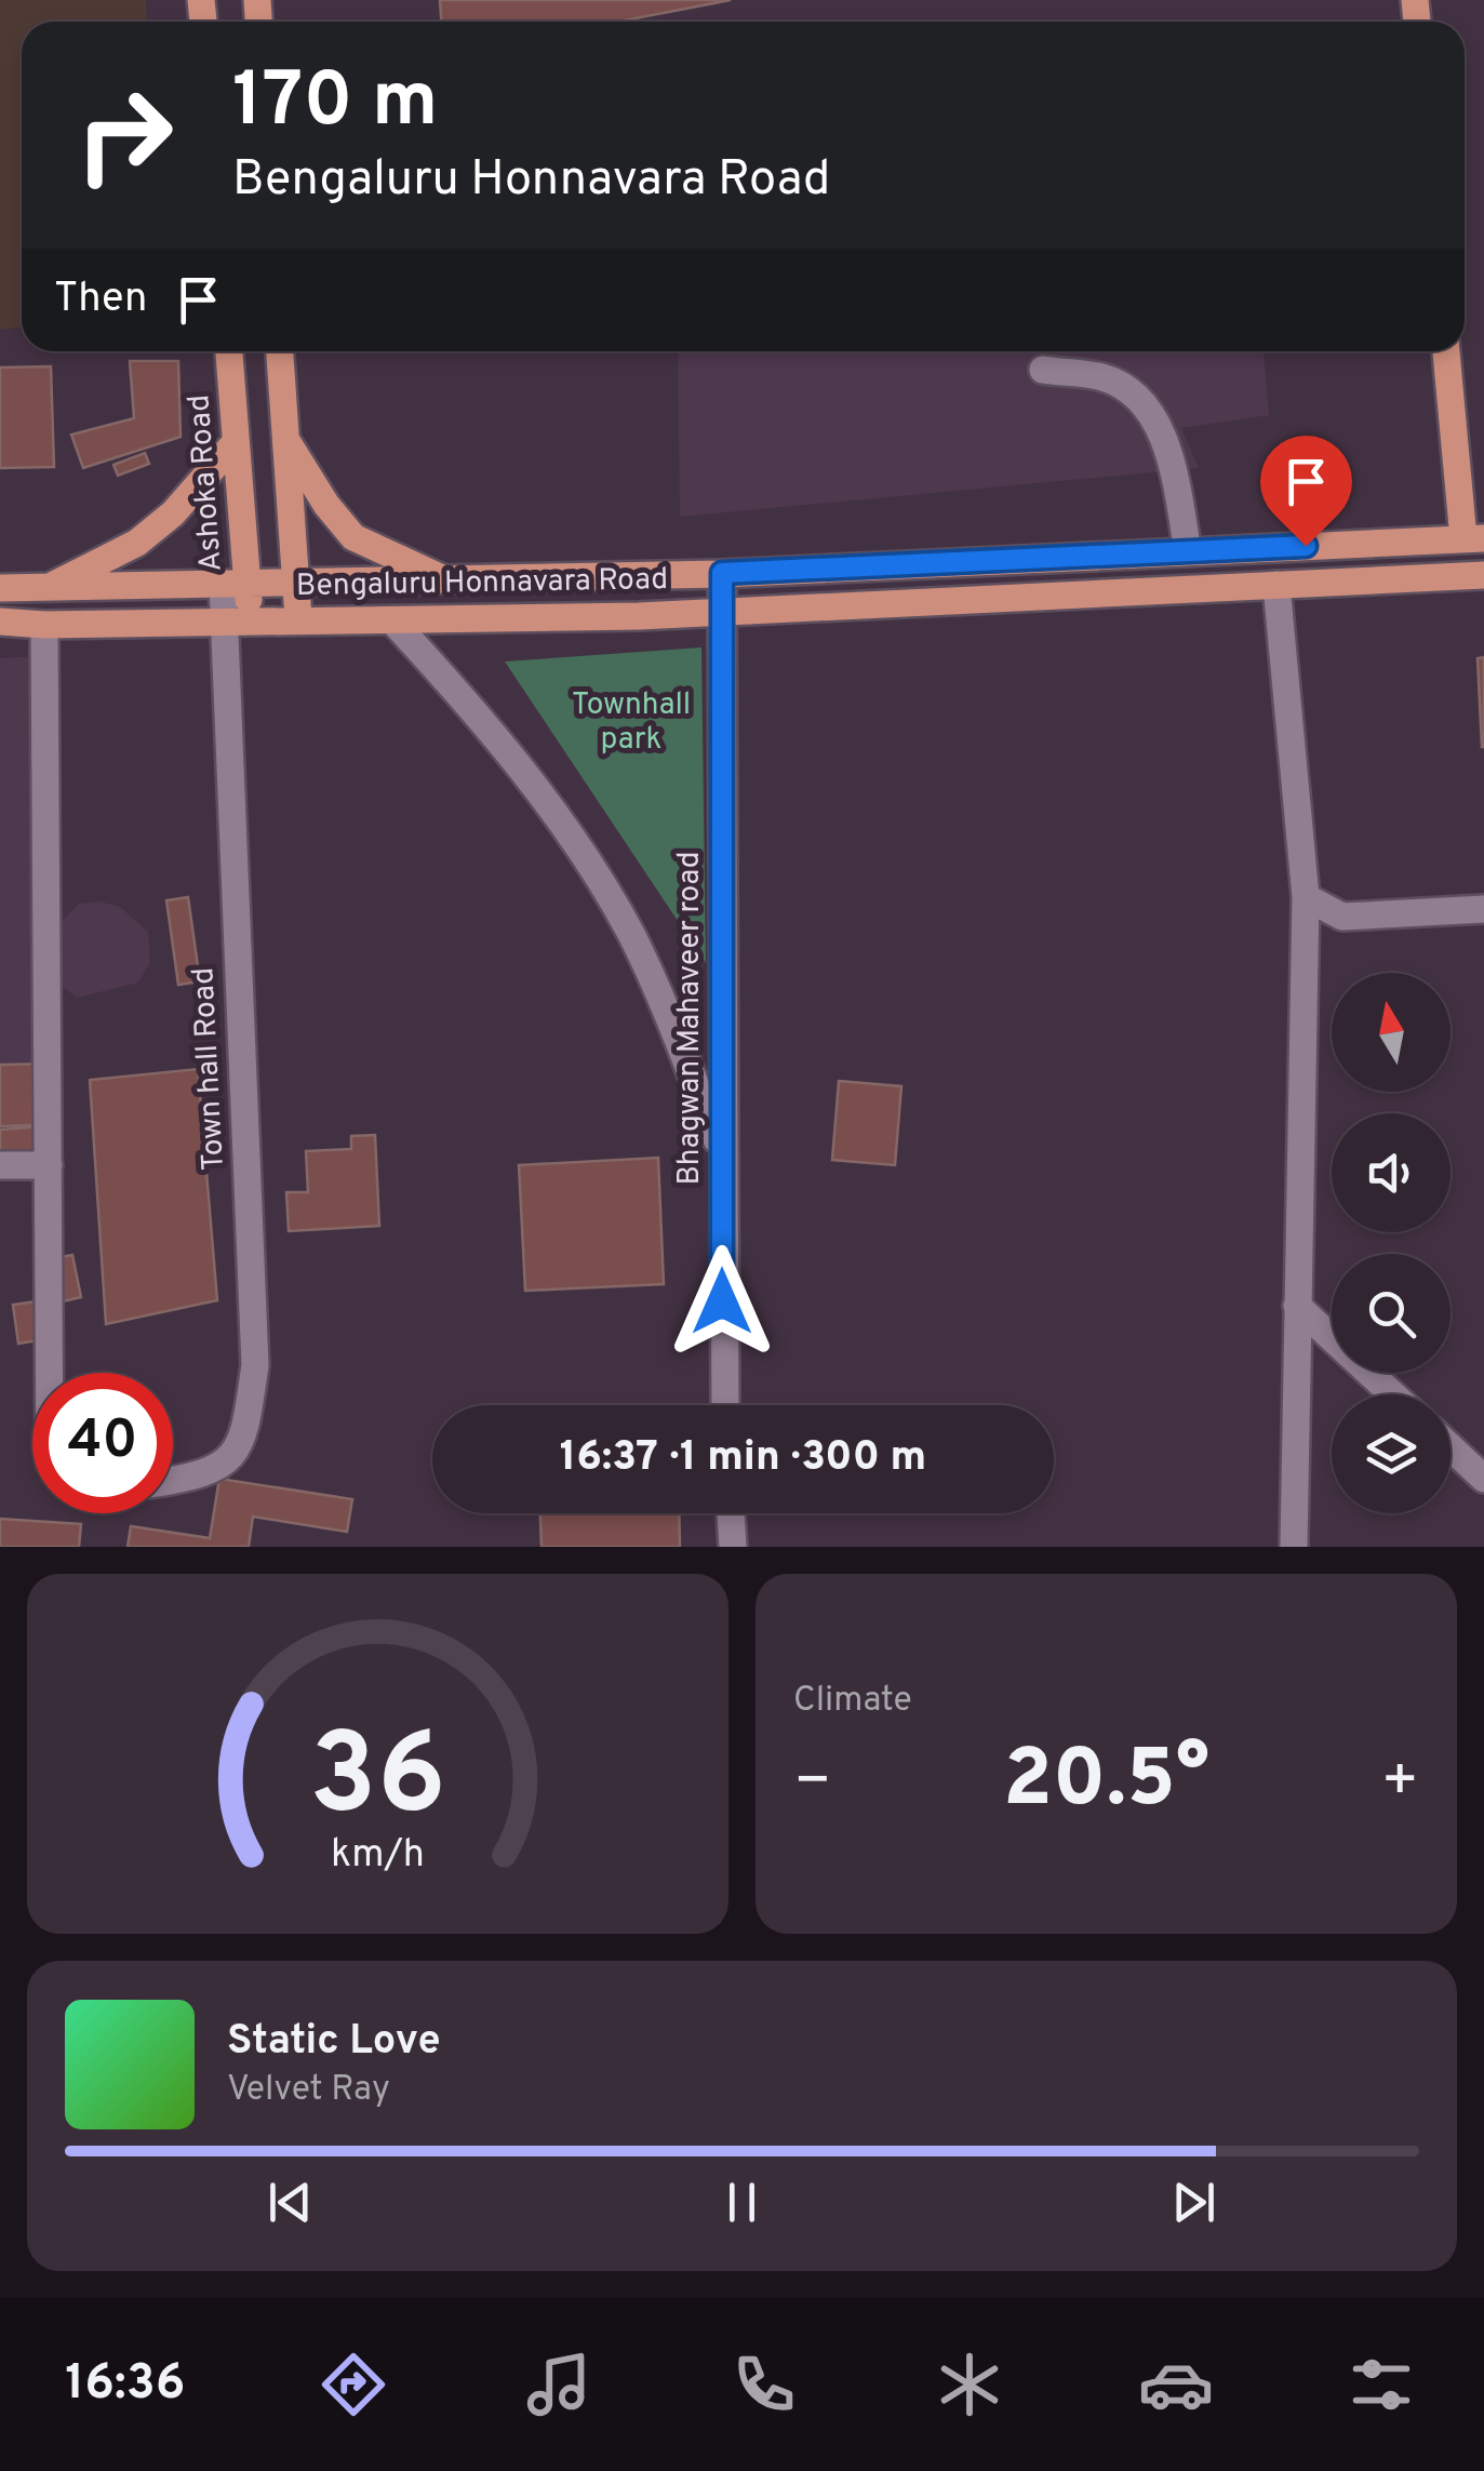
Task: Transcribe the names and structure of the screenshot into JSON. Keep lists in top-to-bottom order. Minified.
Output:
{"streets":{"main road":["Ashoka Road","Bengaluru Honnavara Road"],"street":["Bhagwan Mahaveer road","Town hall Road"]},"crossings":[["Ashoka Road","Bengaluru Honnavara Road"],["Ashoka Road","Town hall Road"],["Bengaluru Honnavara Road","Bhagwan Mahaveer road"],["Bengaluru Honnavara Road","Town hall Road"]],"parks":["Townhall park"],"north":"top","page":{"turn":["170 m","Bengaluru Honnavara Road"],"then":"Then","limit":"40","trip":"16:37 · 1 min · 300 m","tile":"Climate","heat":["−","20.5°","+"],"song":["Static Love","Velvet Ray"],"tabs":"16:36","gauge":["36","km/h"]}}
